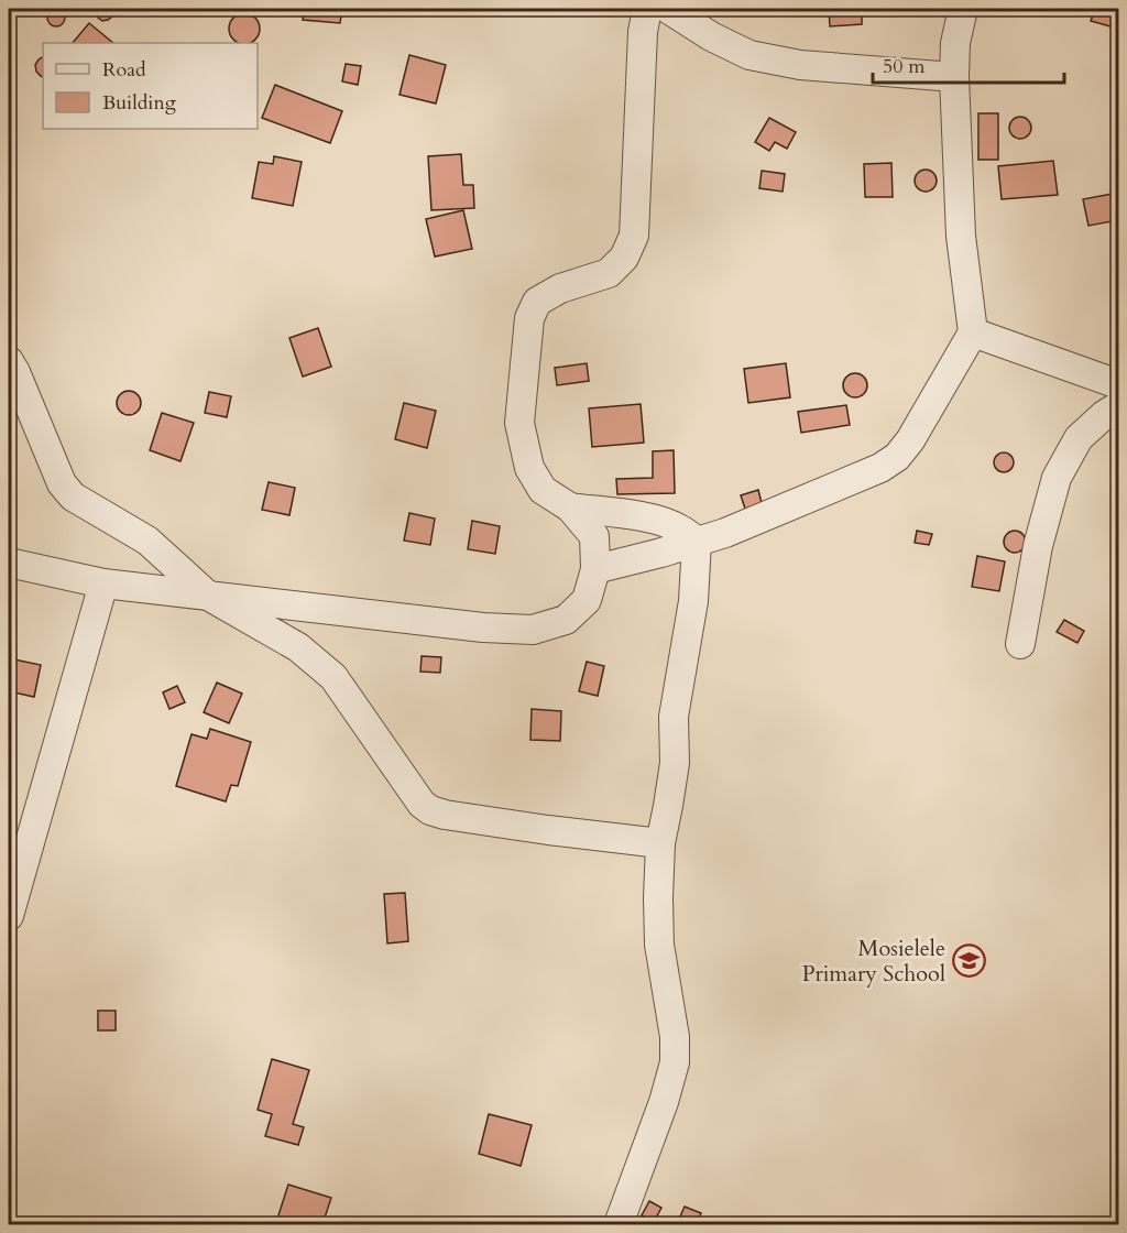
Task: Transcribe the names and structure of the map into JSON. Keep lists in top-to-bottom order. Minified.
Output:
{"places":{"school or university":["Mosielele Primary School"]},"legend":["Road","Building"],"scale_bar":"50 m"}
